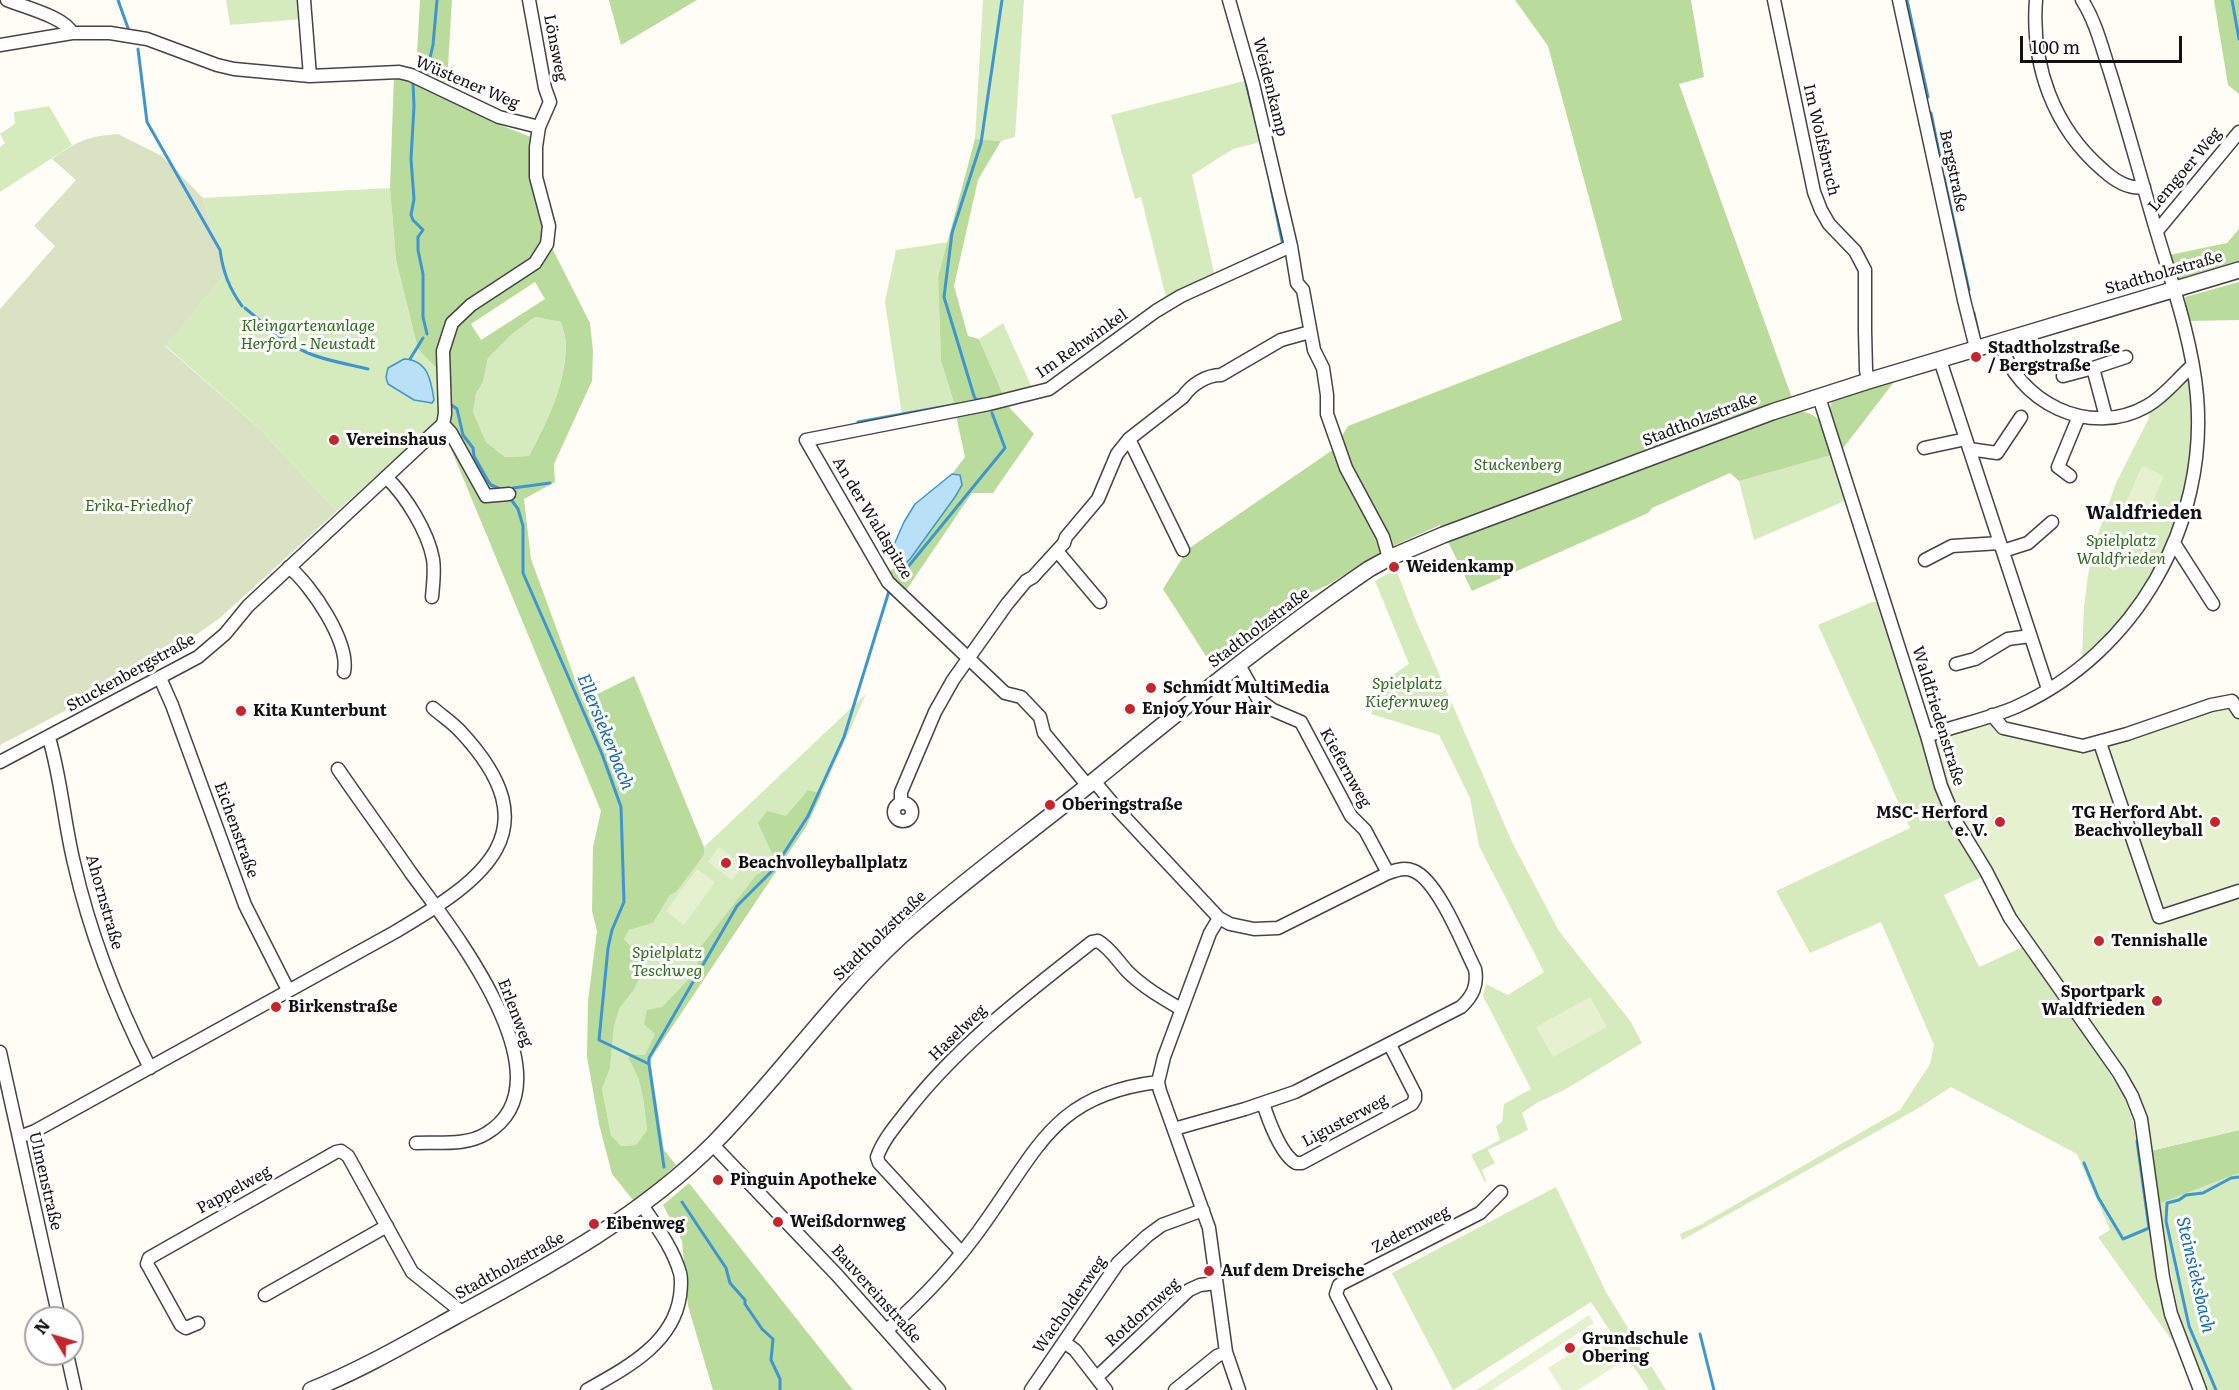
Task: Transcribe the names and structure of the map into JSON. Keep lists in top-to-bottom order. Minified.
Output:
{"streets":{"street":["Lönsweg","Wüstener Weg","Weidenkamp","Im Wolfsbruch","Lemgoer Weg","Bergstraße","Stadtholzstraße","Im Rehwinkel","An der Waldspitze","Stuckenbergstraße","Waldfriedenstraße","Kiefernweg","Eichenstraße","Ahornstraße","Erlenweg","Haselweg","Ligusterweg","Ulmenstraße","Pappelweg","Zedernweg","Bauvereinstraße","Wacholderweg","Rotdornweg"]},"crossings":[["Lönsweg","Wüstener Weg"],["Weidenkamp","Stadtholzstraße"],["Weidenkamp","Im Rehwinkel"],["Im Wolfsbruch","Stadtholzstraße"],["Bergstraße","Stadtholzstraße"],["Stadtholzstraße","An der Waldspitze"],["Stadtholzstraße","Waldfriedenstraße"],["Stadtholzstraße","Kiefernweg"],["Stadtholzstraße","Pappelweg"],["Stadtholzstraße","Bauvereinstraße"],["Im Rehwinkel","An der Waldspitze"],["Stuckenbergstraße","Eichenstraße"],["Stuckenbergstraße","Ahornstraße"]],"districts":["Waldfrieden"],"water":["Ellersiekerbach","Steinsieksbach"],"parks":["Kleingartenanlage Herford - Neustadt","Stuckenberg","Erika-Friedhof","Spielplatz Waldfrieden","Spielplatz Kiefernweg","Spielplatz Teschweg"],"places":["Stadtholzstraße / Bergstraße","Vereinshaus","Weidenkamp","Schmidt MultiMedia","Enjoy Your Hair","Kita Kunterbunt","Oberingstraße","MSC- Herford e. V.","TG Herford Abt. Beachvolleyball","Beachvolleyballplatz","Tennishalle","Sportpark Waldfrieden","Birkenstraße","Pinguin Apotheke","Weißdornweg","Eibenweg","Auf dem Dreische","Grundschule Obering"],"scale_bar":"100 m","north":"top left"}
